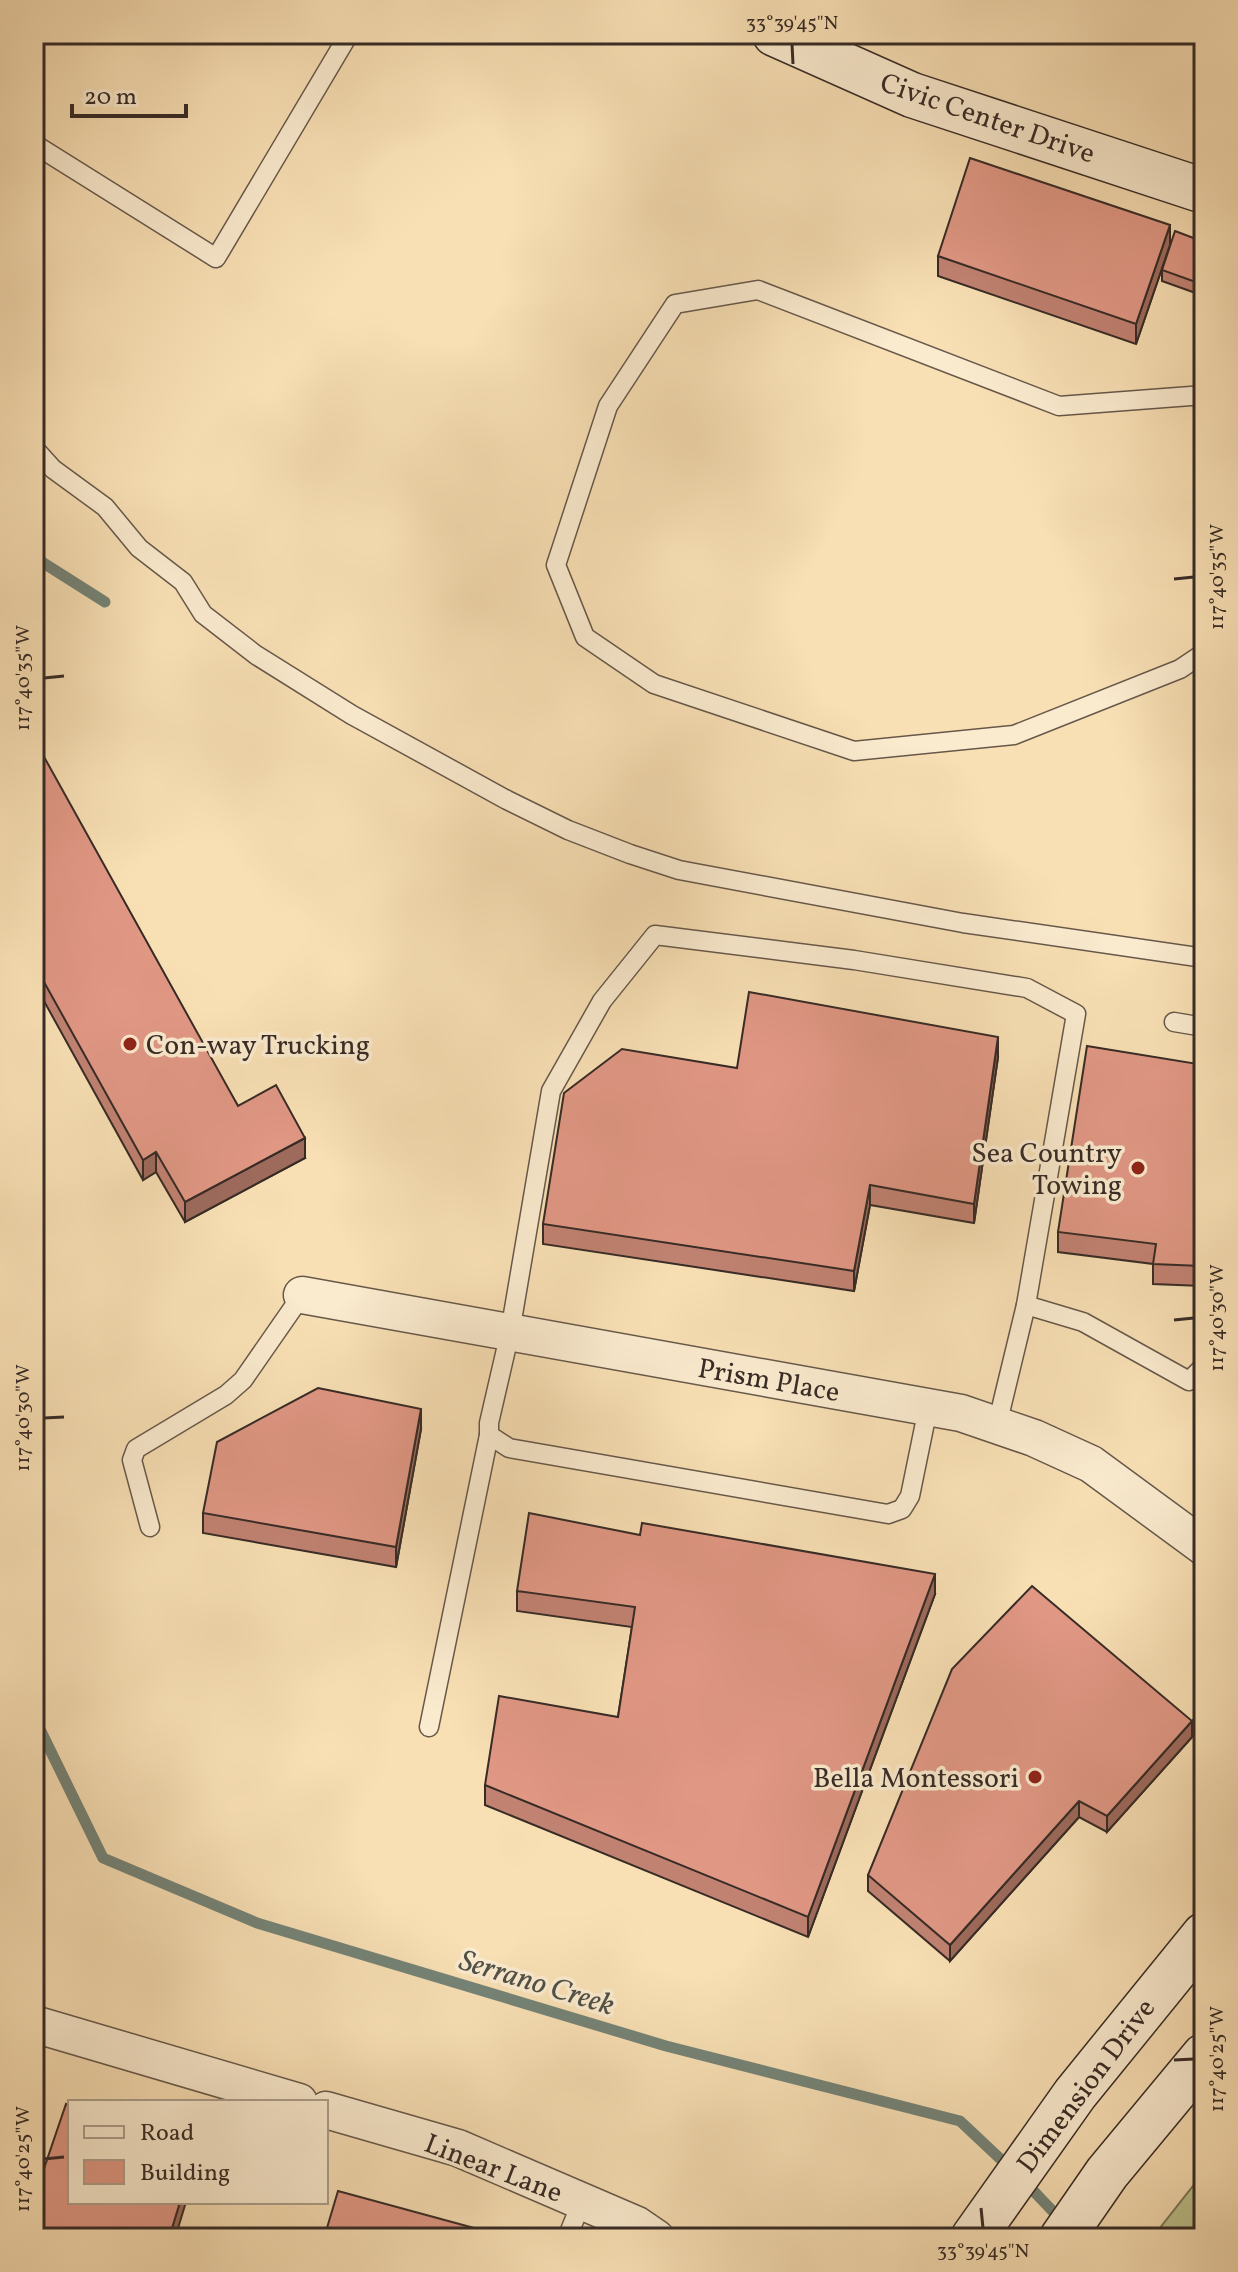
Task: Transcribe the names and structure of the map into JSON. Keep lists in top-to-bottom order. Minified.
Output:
{"streets":{"main road":["Civic Center Drive","Dimension Drive"],"street":["Prism Place","Linear Lane"]},"water":["Serrano Creek"],"places":["Con-way Trucking","Sea Country Towing","Bella Montessori"],"legend":["Road","Building"],"scale_bar":"20 m","coordinates":["33°39'45\"N","117°40'35\"W","117°40'30\"W","117°40'25\"W"]}
